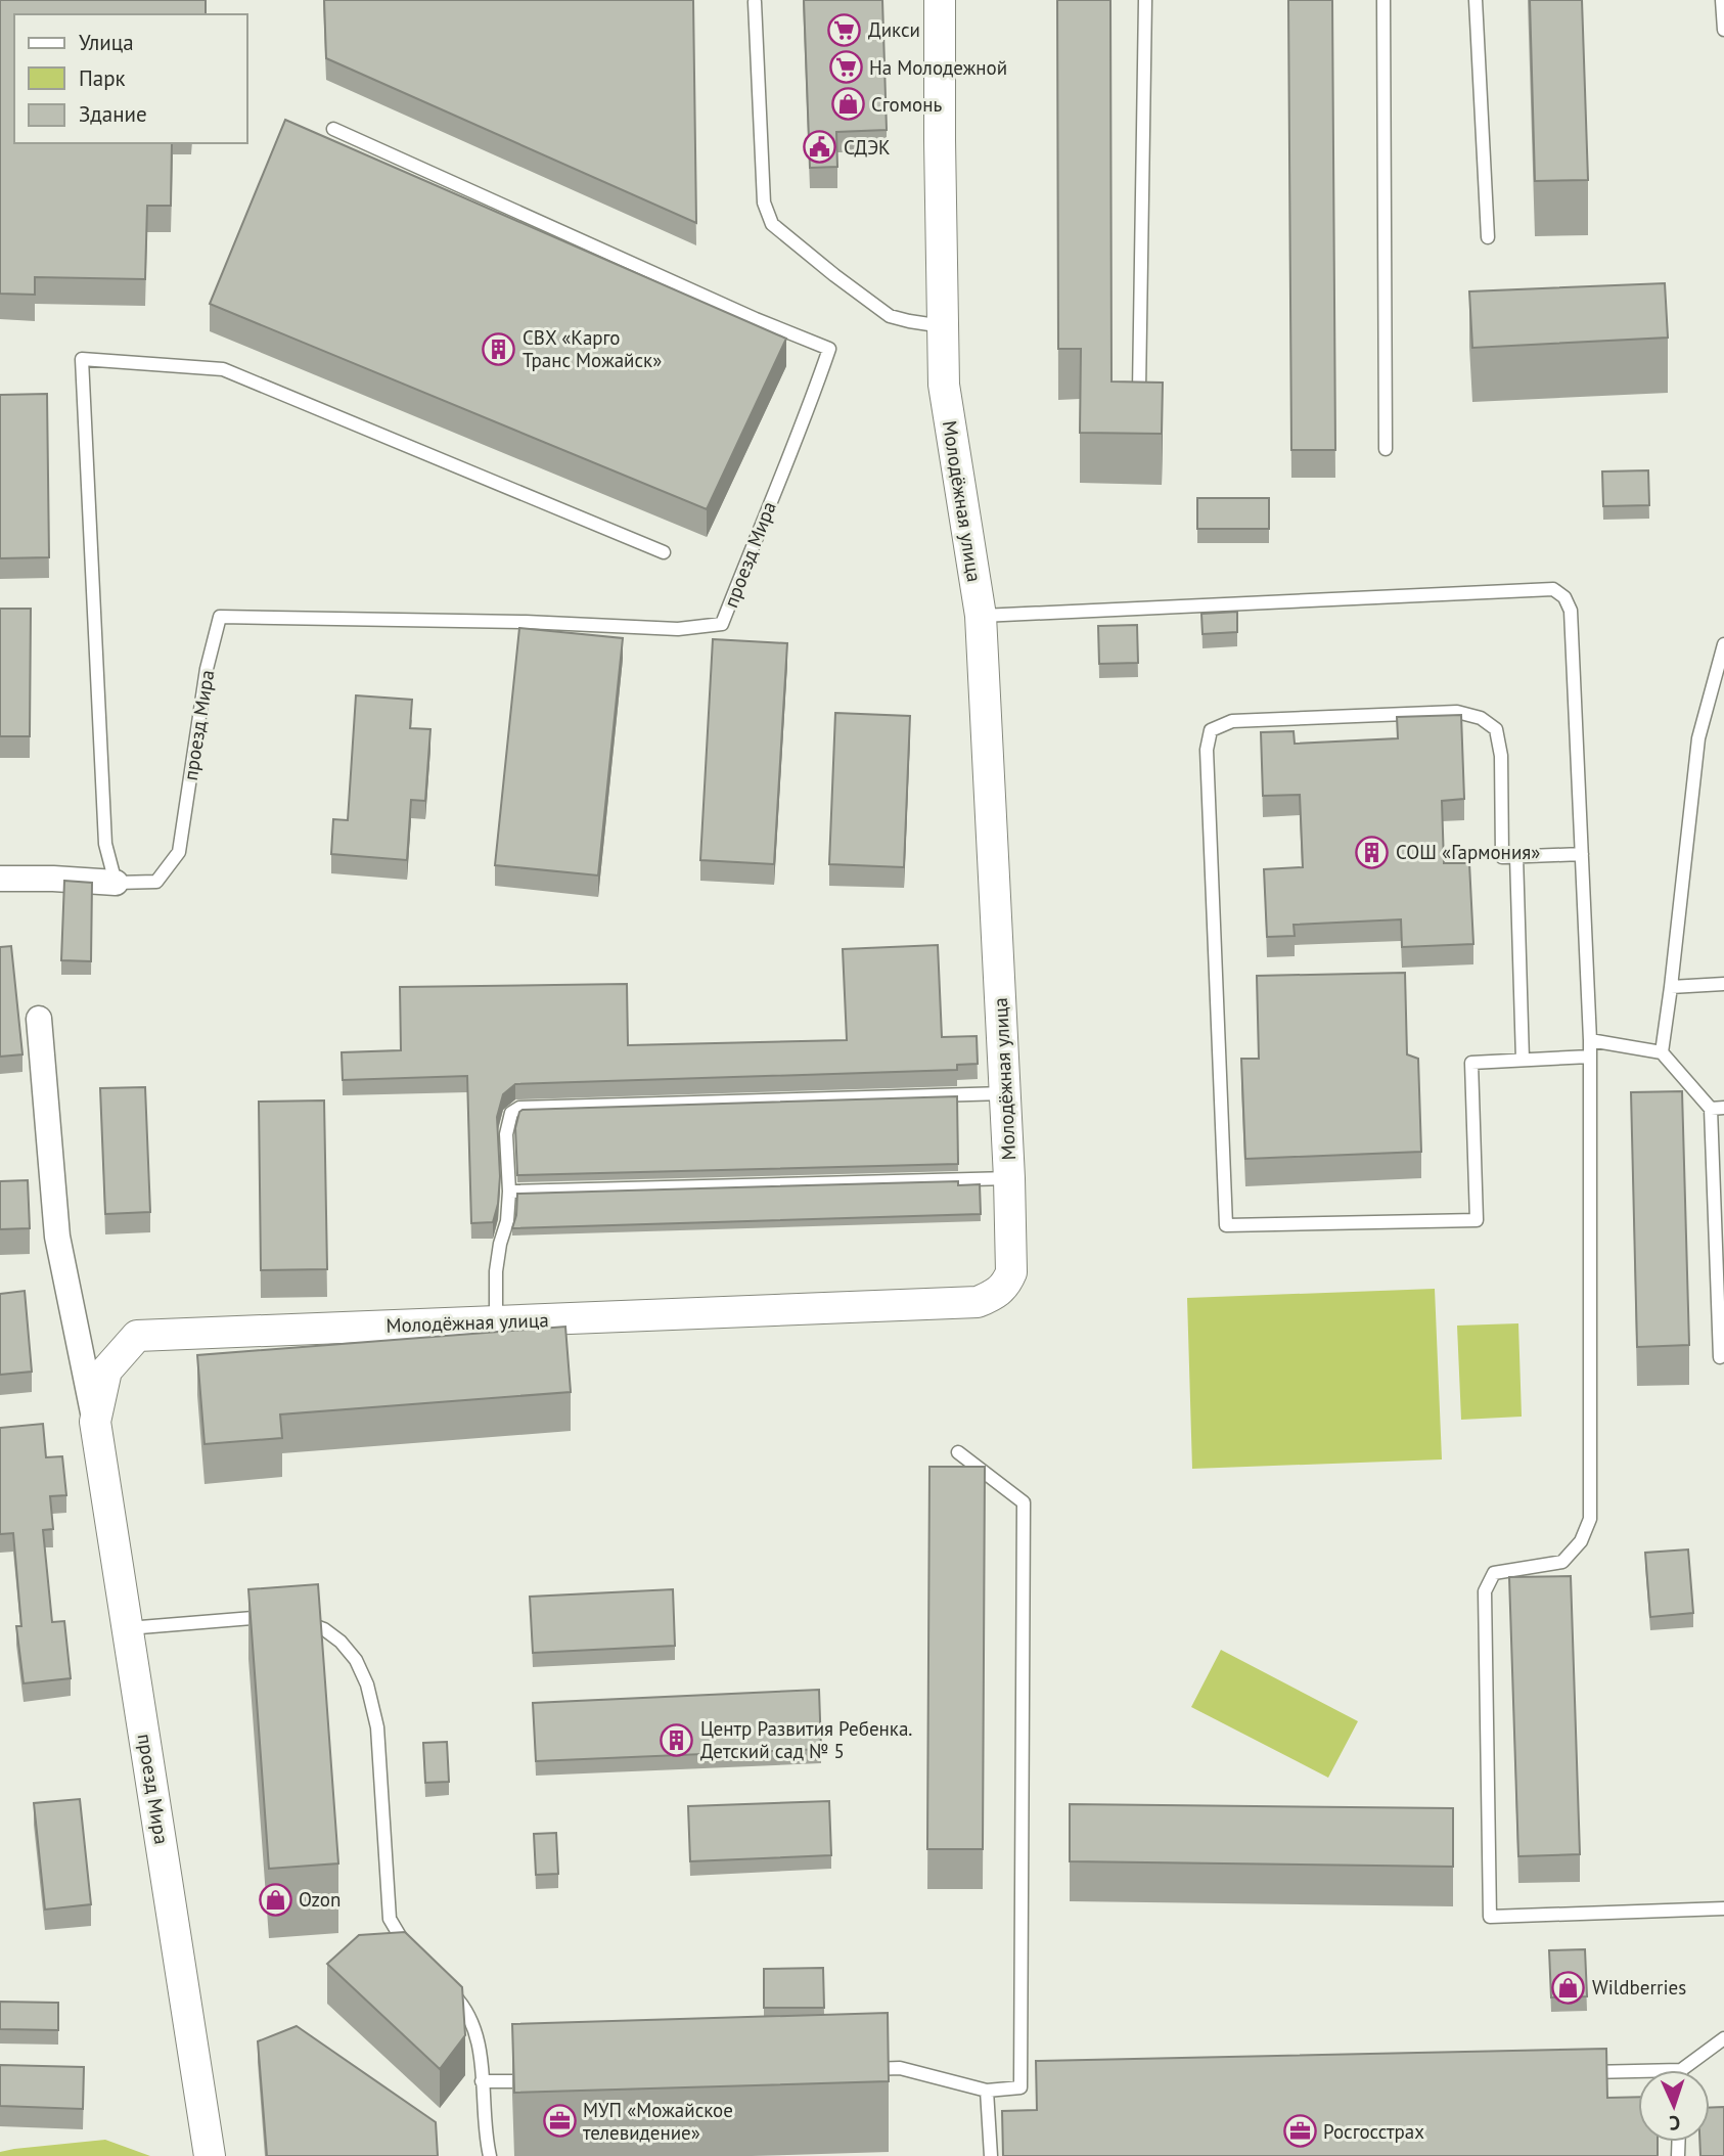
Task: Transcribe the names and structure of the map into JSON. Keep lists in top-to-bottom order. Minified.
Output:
{"streets":{"street":["Молодёжная улица","проезд Мира"]},"crossings":[["Молодёжная улица","проезд Мира"]],"places":{"supermarket":["Дикси","На Молодежной"],"shop":["Сгомонь","Ozon","Wildberries"],"public building":["СДЭК"],"building":["СВХ «Карго Транс Можайск»","СОШ «Гармония»","Центр Развития Ребенка. Детский сад № 5"],"office":["МУП «Можайское телевидение»","Росгосстрах"]},"legend":["Улица","Парк","Здание"],"north":"bottom"}
